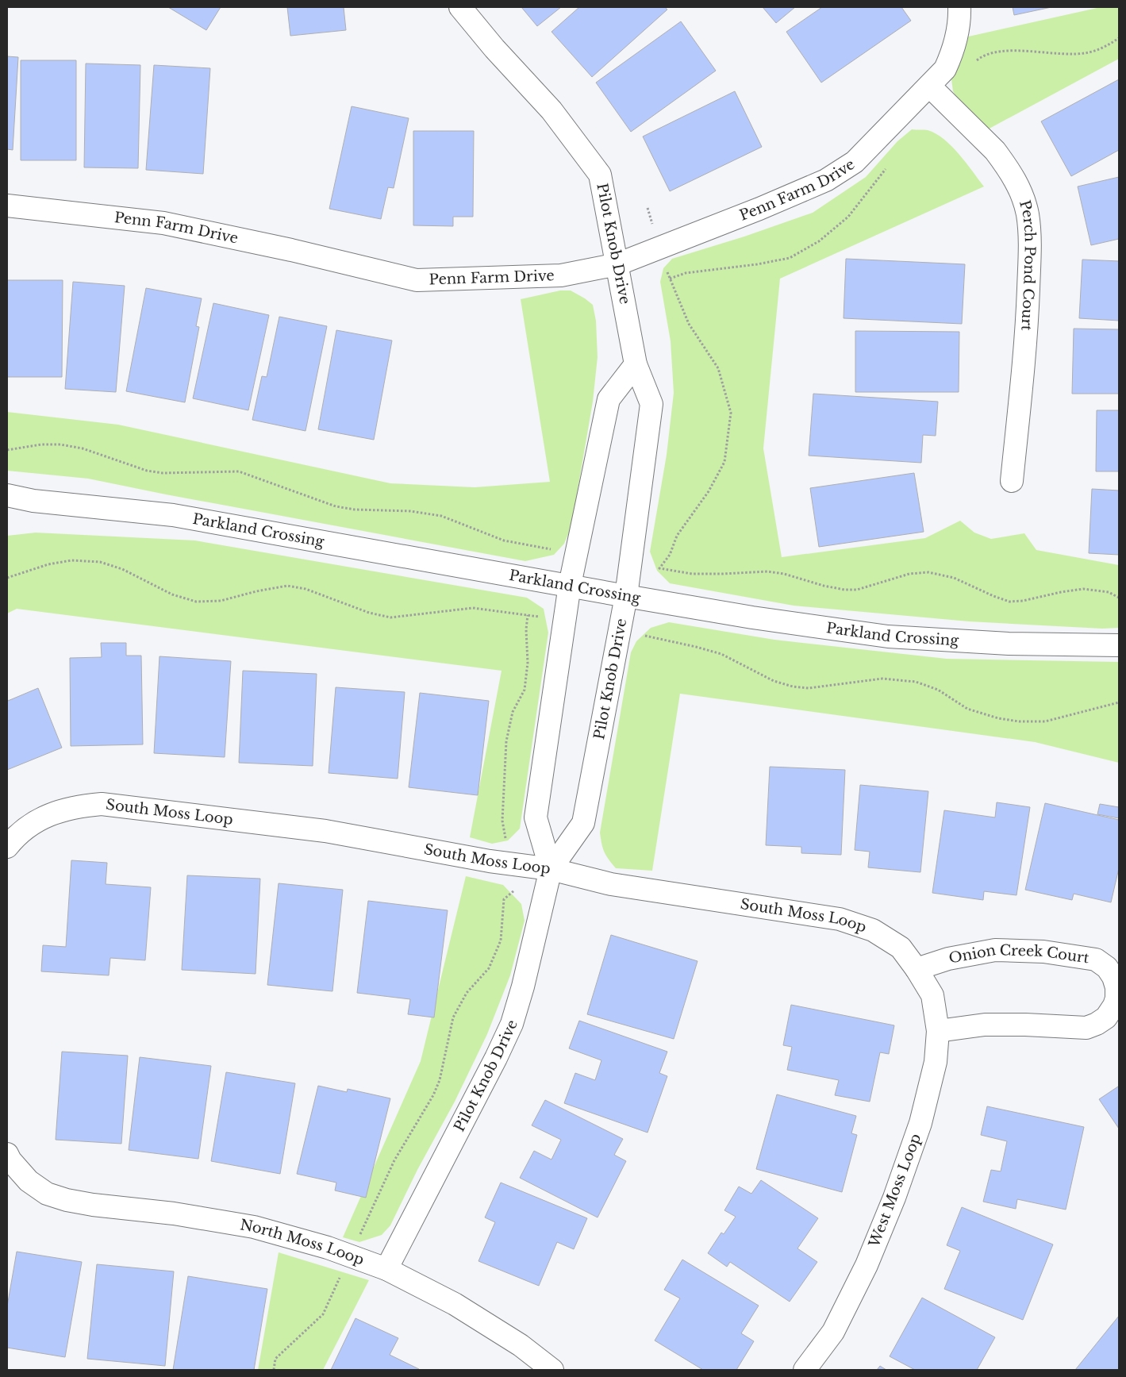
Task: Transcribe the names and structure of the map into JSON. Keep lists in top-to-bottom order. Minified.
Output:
{"streets":{"street":["Penn Farm Drive","Pilot Knob Drive","Perch Pond Court","Parkland Crossing","South Moss Loop","Onion Creek Court","West Moss Loop","North Moss Loop"]},"crossings":[["Penn Farm Drive","Pilot Knob Drive"],["Penn Farm Drive","Perch Pond Court"],["Pilot Knob Drive","Parkland Crossing"],["Pilot Knob Drive","South Moss Loop"],["Pilot Knob Drive","North Moss Loop"],["South Moss Loop","Onion Creek Court"],["South Moss Loop","West Moss Loop"],["Onion Creek Court","West Moss Loop"]]}
